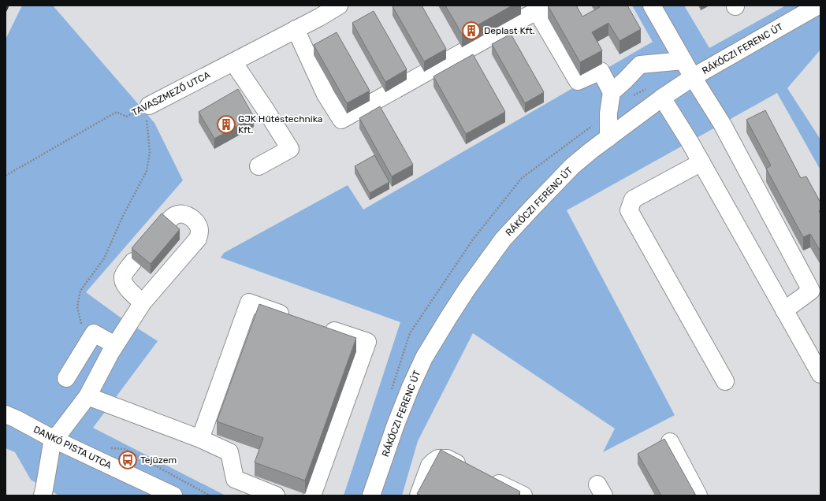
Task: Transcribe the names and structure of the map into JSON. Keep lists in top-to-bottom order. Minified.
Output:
{"streets":{"main road":["RÁKÓCZI FERENC ÚT","TAVASZMEZŐ UTCA","DANKÓ PISTA UTCA"]},"places":{"building":["Deplast Kft.","GJK Hűtéstechnika Kft."],"bus stop":["Tejüzem"]}}
